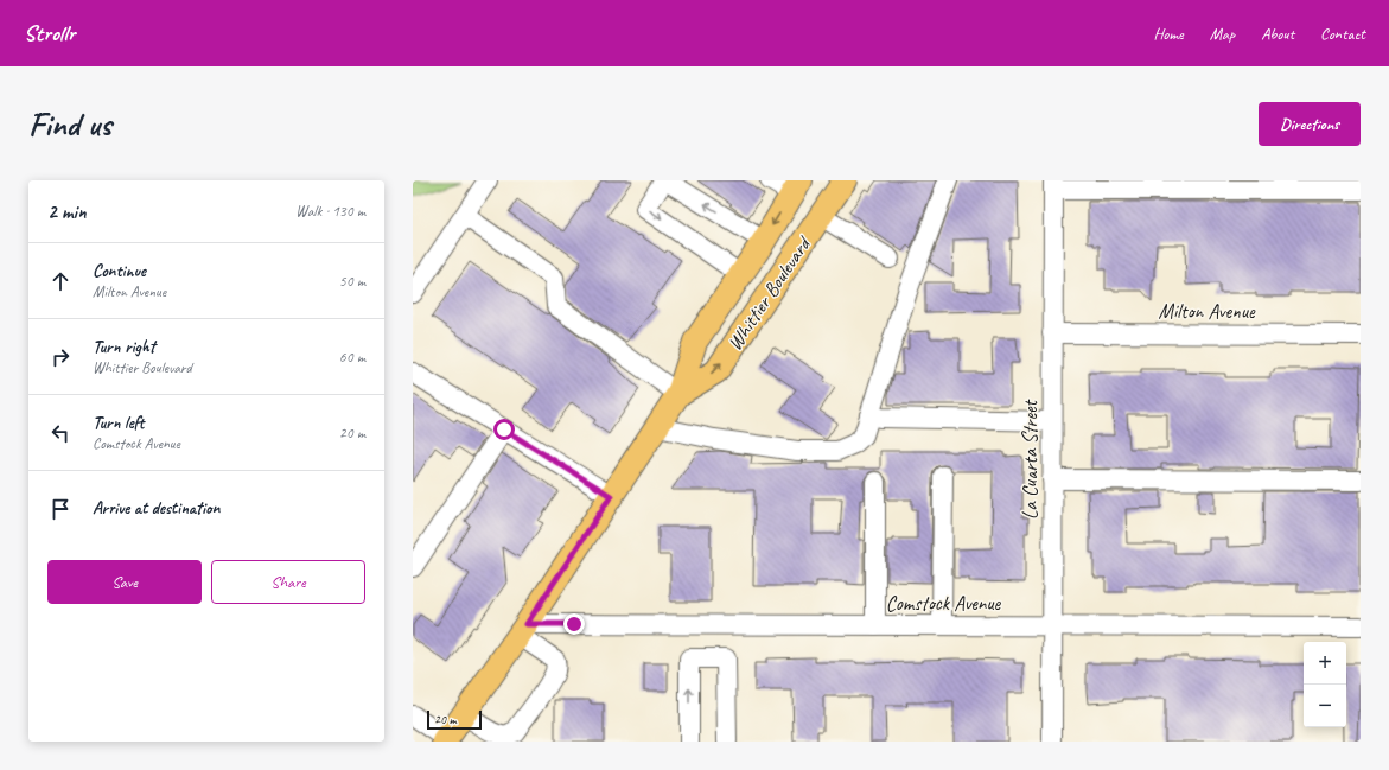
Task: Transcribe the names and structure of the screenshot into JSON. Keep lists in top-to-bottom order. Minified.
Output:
{"streets":{"main road":["Whittier Boulevard"],"street":["Milton Avenue","La Cuarta Street","Comstock Avenue"]},"crossings":[["Whittier Boulevard","Comstock Avenue"],["Milton Avenue","La Cuarta Street"],["La Cuarta Street","Comstock Avenue"]],"scale_bar":"20 m","page":{"header":"Strollr","nav":["Home","Map","About","Contact"],"buttons":["Directions",["Save","Share"]],"title":"Find us","heading":["2 min","Walk · 130 m"],"list":[["Continue","Milton Avenue","50 m"],["Turn right","Whittier Boulevard","60 m"],["Turn left","Comstock Avenue","20 m"],"Arrive at destination"],"map_buttons":["+","−"],"scale":"20 m"}}
